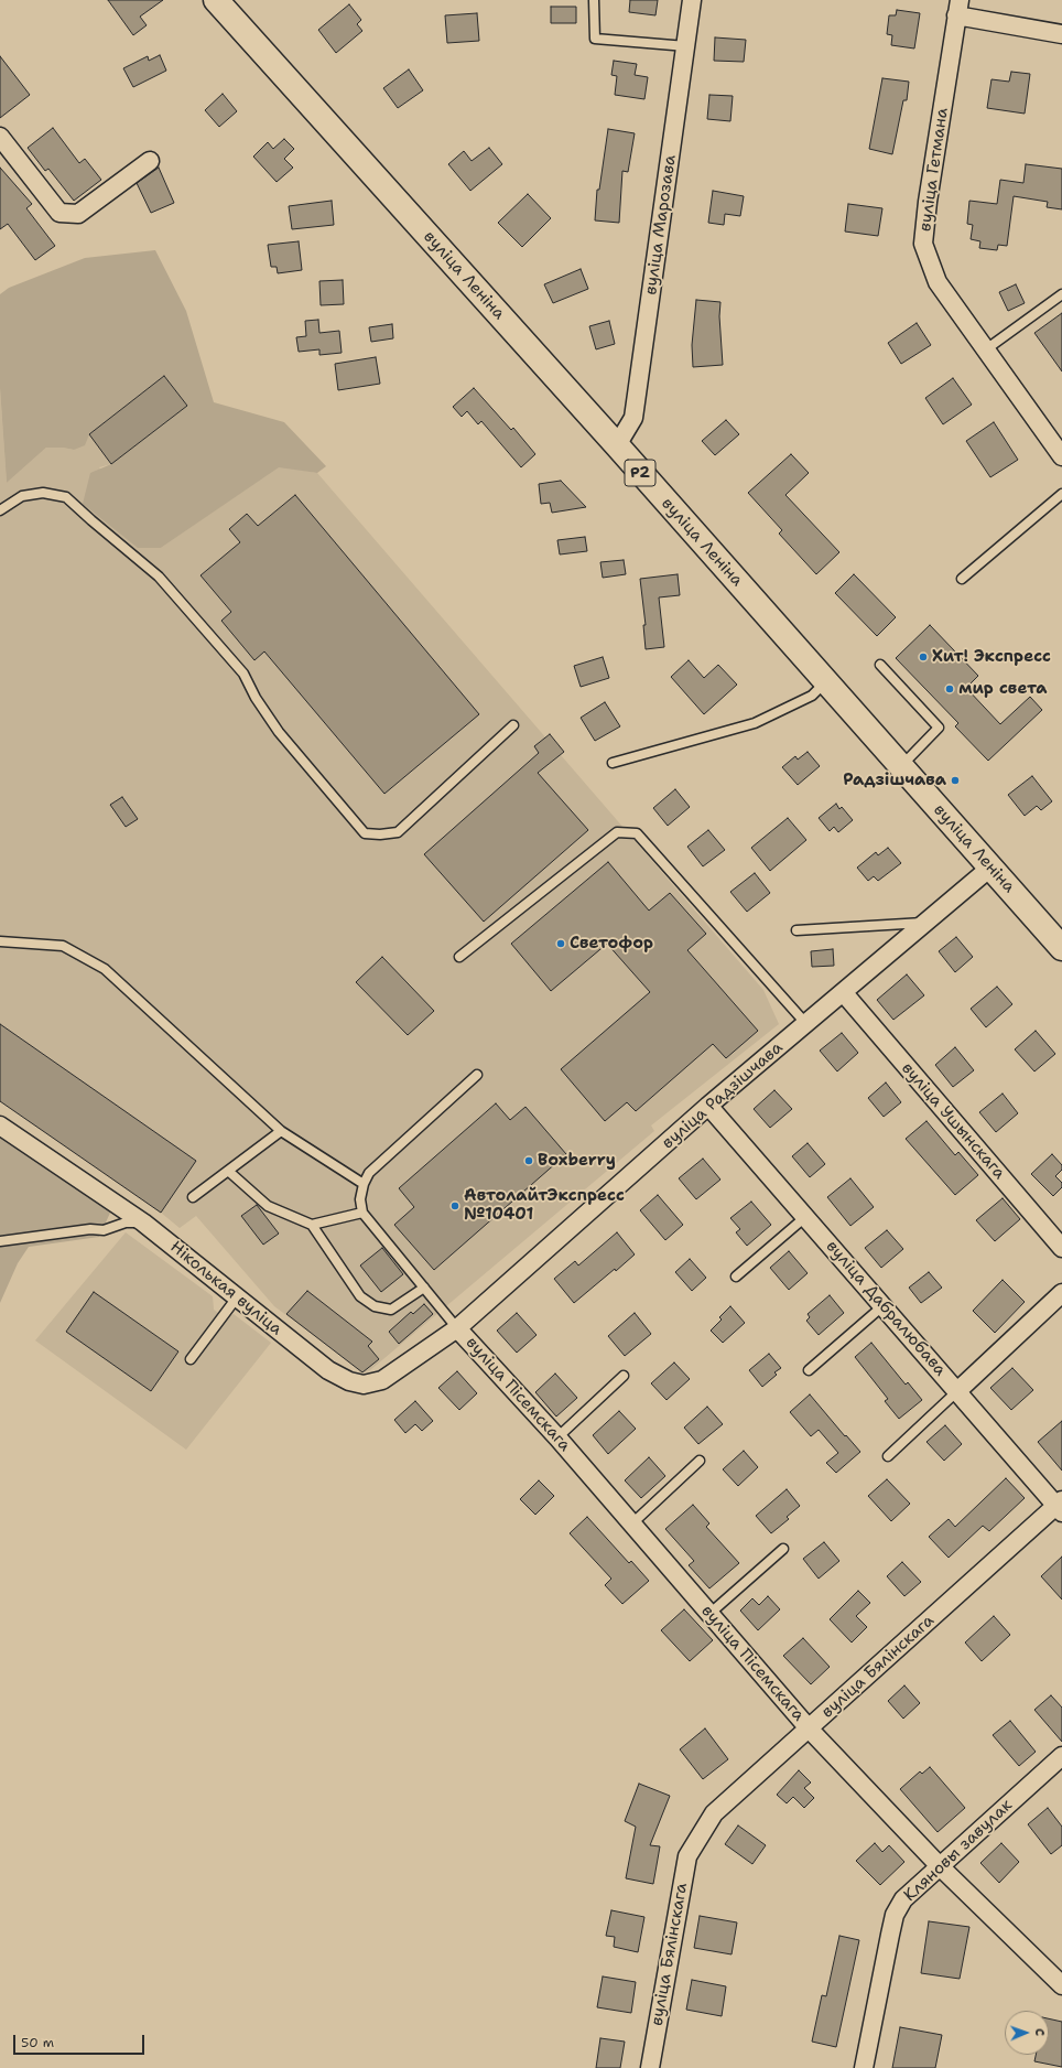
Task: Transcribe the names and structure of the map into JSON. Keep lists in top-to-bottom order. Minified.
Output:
{"streets":{"main road":["вуліца Леніна","Р2"],"street":["вуліца Гетмана","вуліца Марозава","вуліца Радзішчава","вуліца Ушынскага","Ніколькая вуліца","вуліца Дабралюбава","вуліца Пісемскага","вуліца Бялінскага","Кляновы завулак"]},"crossings":[["вуліца Марозава","вуліца Леніна"],["вуліца Леніна","вуліца Радзішчава"],["вуліца Радзішчава","вуліца Ушынскага"],["вуліца Радзішчава","Ніколькая вуліца"],["вуліца Радзішчава","вуліца Дабралюбава"],["вуліца Радзішчава","вуліца Пісемскага"],["Ніколькая вуліца","вуліца Пісемскага"],["вуліца Дабралюбава","вуліца Бялінскага"],["вуліца Пісемскага","вуліца Бялінскага"],["вуліца Пісемскага","Кляновы завулак"]],"places":["Хит! Экспресс","мир света","Радзішчава","Светофор","Boxberry","АвтолайтЭкспресс №10401"],"scale_bar":"50 m","north":"right"}
